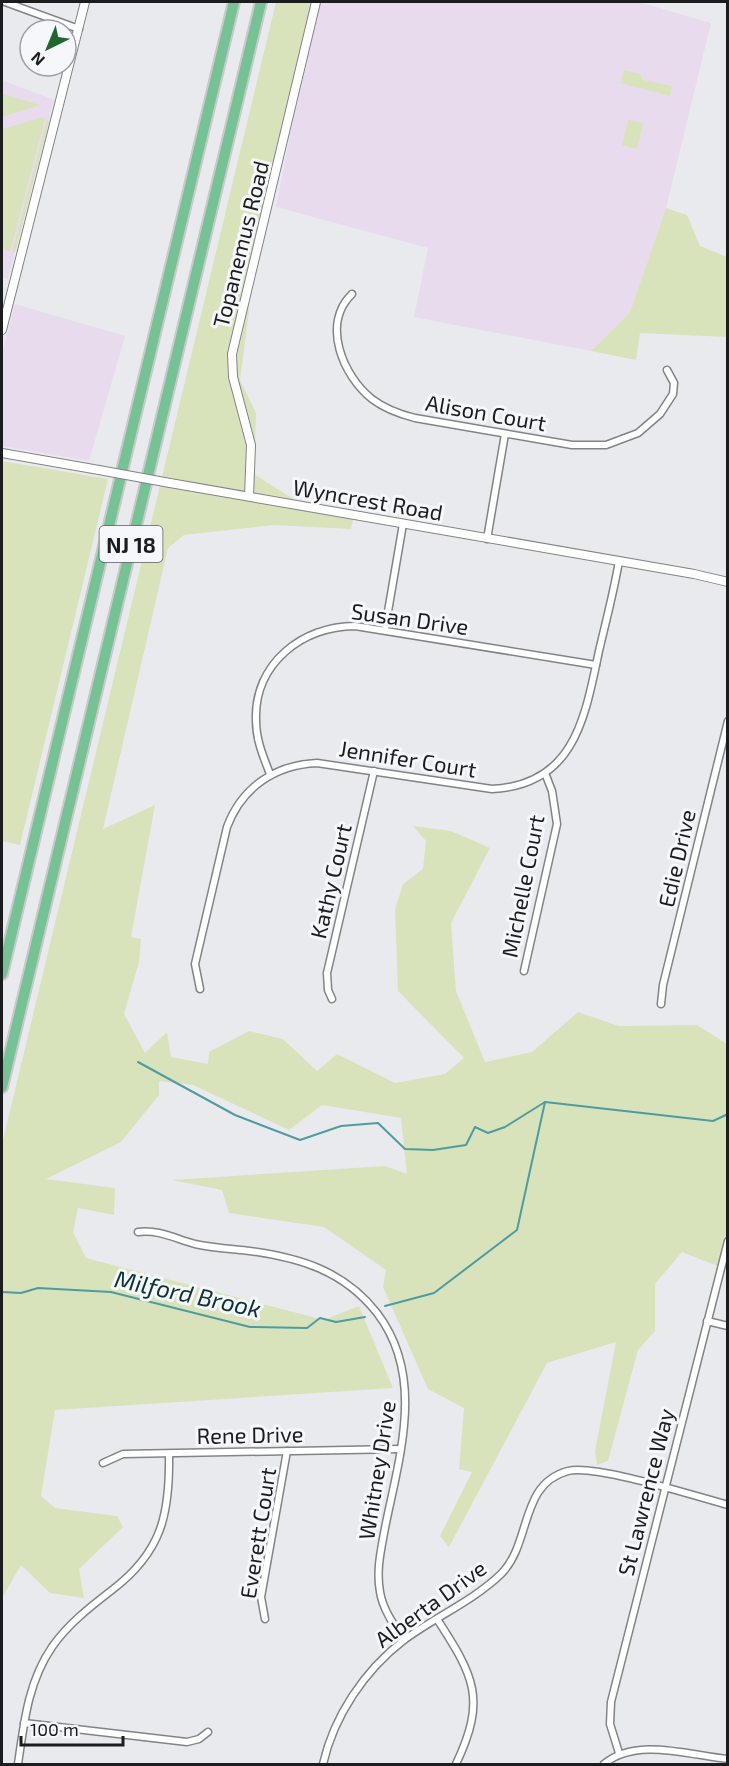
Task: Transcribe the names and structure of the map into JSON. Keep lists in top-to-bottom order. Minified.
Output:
{"streets":{"highway":["NJ 18"],"street":["Topanemus Road","Alison Court","Wyncrest Road","Susan Drive","Jennifer Court","Edie Drive","Kathy Court","Michelle Court","Rene Drive","Whitney Drive","St Lawrence Way","Everett Court","Alberta Drive"]},"crossings":[["Topanemus Road","Wyncrest Road"],["Wyncrest Road","Jennifer Court"],["Susan Drive","Jennifer Court"],["Jennifer Court","Kathy Court"],["Jennifer Court","Michelle Court"],["Rene Drive","Whitney Drive"],["Rene Drive","Everett Court"],["Whitney Drive","Alberta Drive"],["St Lawrence Way","Alberta Drive"]],"water":["Milford Brook"],"scale_bar":"100 m","north":"bottom left"}
